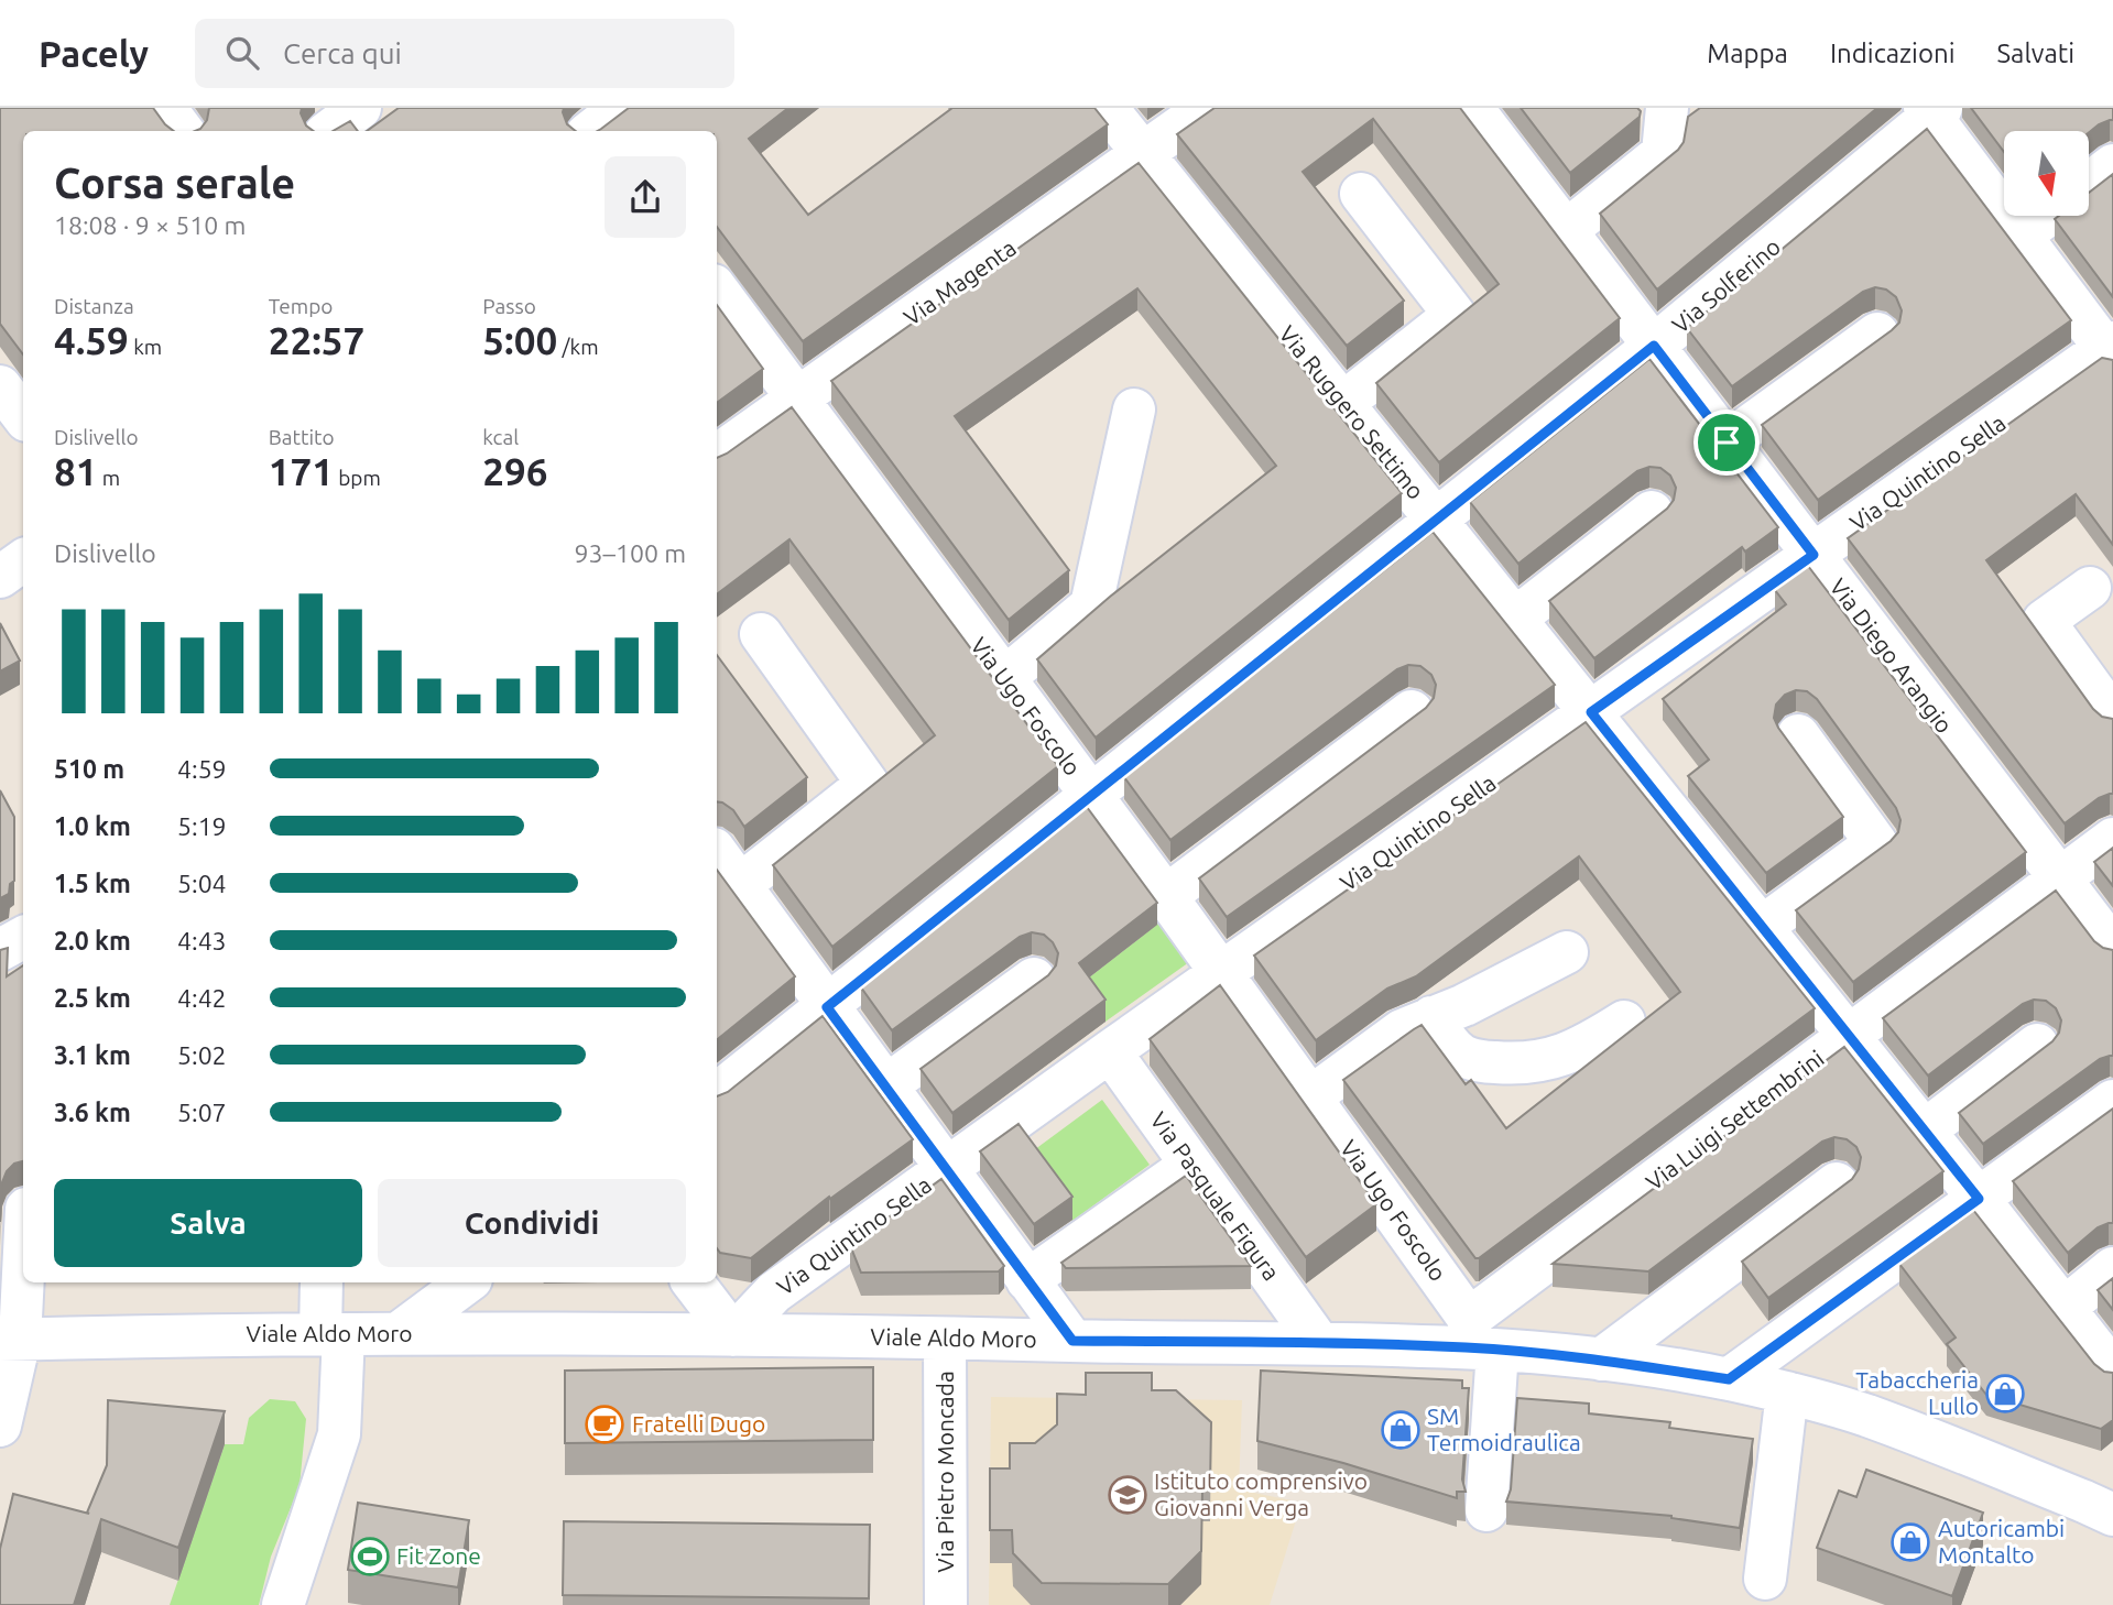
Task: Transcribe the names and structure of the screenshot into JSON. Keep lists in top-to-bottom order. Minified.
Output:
{"streets":{"street":["Via Magenta","Via Solferino","Via Ruggero Settimo","Via Quintino Sella","Via Diego Arangio","Via Ugo Foscolo","Via Luigi Settembrini","Via Pasquale Figura","Viale Aldo Moro","Via Pietro Moncada"]},"crossings":[["Via Magenta","Via Ruggero Settimo"],["Via Magenta","Via Ugo Foscolo"],["Via Solferino","Via Ruggero Settimo"],["Via Solferino","Via Diego Arangio"],["Via Solferino","Via Ugo Foscolo"],["Via Ruggero Settimo","Via Quintino Sella"],["Via Ruggero Settimo","Via Luigi Settembrini"],["Via Quintino Sella","Via Diego Arangio"],["Via Quintino Sella","Via Ugo Foscolo"],["Via Quintino Sella","Via Pasquale Figura"],["Via Quintino Sella","Viale Aldo Moro"],["Via Diego Arangio","Via Luigi Settembrini"],["Via Ugo Foscolo","Via Luigi Settembrini"],["Via Ugo Foscolo","Viale Aldo Moro"],["Via Luigi Settembrini","Viale Aldo Moro"],["Via Pasquale Figura","Viale Aldo Moro"],["Viale Aldo Moro","Via Pietro Moncada"]],"places":{"shop":["Tabaccheria Lullo","SM Termoidraulica","Autoricambi Montalto"],"cafe":["Fratelli Dugo"],"school or university":["Istituto comprensivo Giovanni Verga"],"sports":["Fit Zone"]},"north":"bottom","page":{"header":"Pacely","search":"Cerca qui","nav":["Mappa","Indicazioni","Salvati"],"heading":["Corsa serale","18:08 · 9 × 510 m"],"stats":[["Distanza","4.59 km"],["Tempo","22:57"],["Passo","5:00 /km"],["Dislivello","81 m"],["Battito","171 bpm"],["kcal","296"]],"chart":["Dislivello","93–100 m"],"list":[{"name":"510 m","note":"4:59"},{"name":"1.0 km","note":"5:19"},{"name":"1.5 km","note":"5:04"},{"name":"2.0 km","note":"4:43"},{"name":"2.5 km","note":"4:42"},{"name":"3.1 km","note":"5:02"},{"name":"3.6 km","note":"5:07"}],"buttons":["Salva","Condividi"]}}
